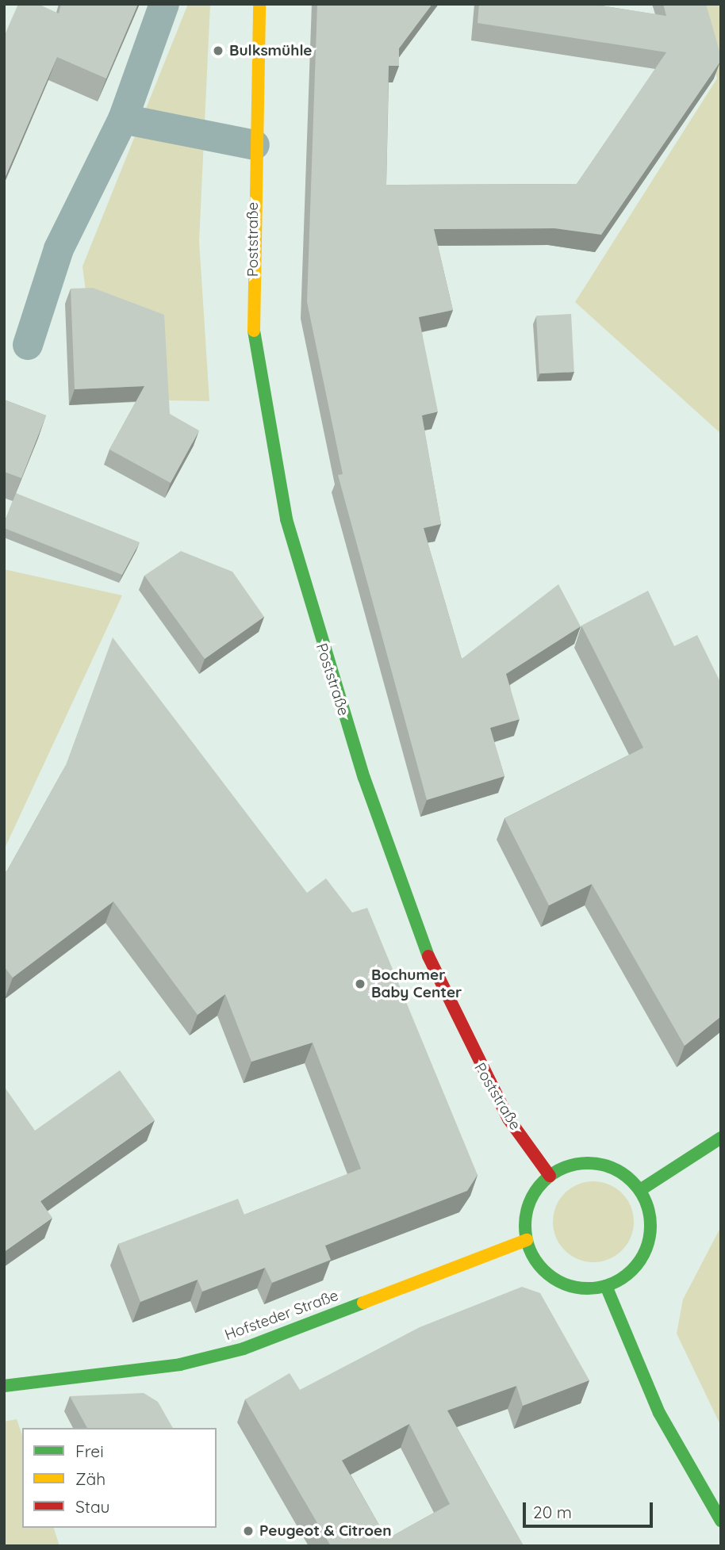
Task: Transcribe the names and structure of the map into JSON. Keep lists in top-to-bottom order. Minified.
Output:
{"streets":{"street":["Poststraße","Hofsteder Straße"]},"crossings":[["Poststraße","Hofsteder Straße"]],"places":["Bulksmühle","Bochumer Baby Center","Peugeot & Citroen"],"legend":["Frei","Zäh","Stau"],"scale_bar":"20 m"}
